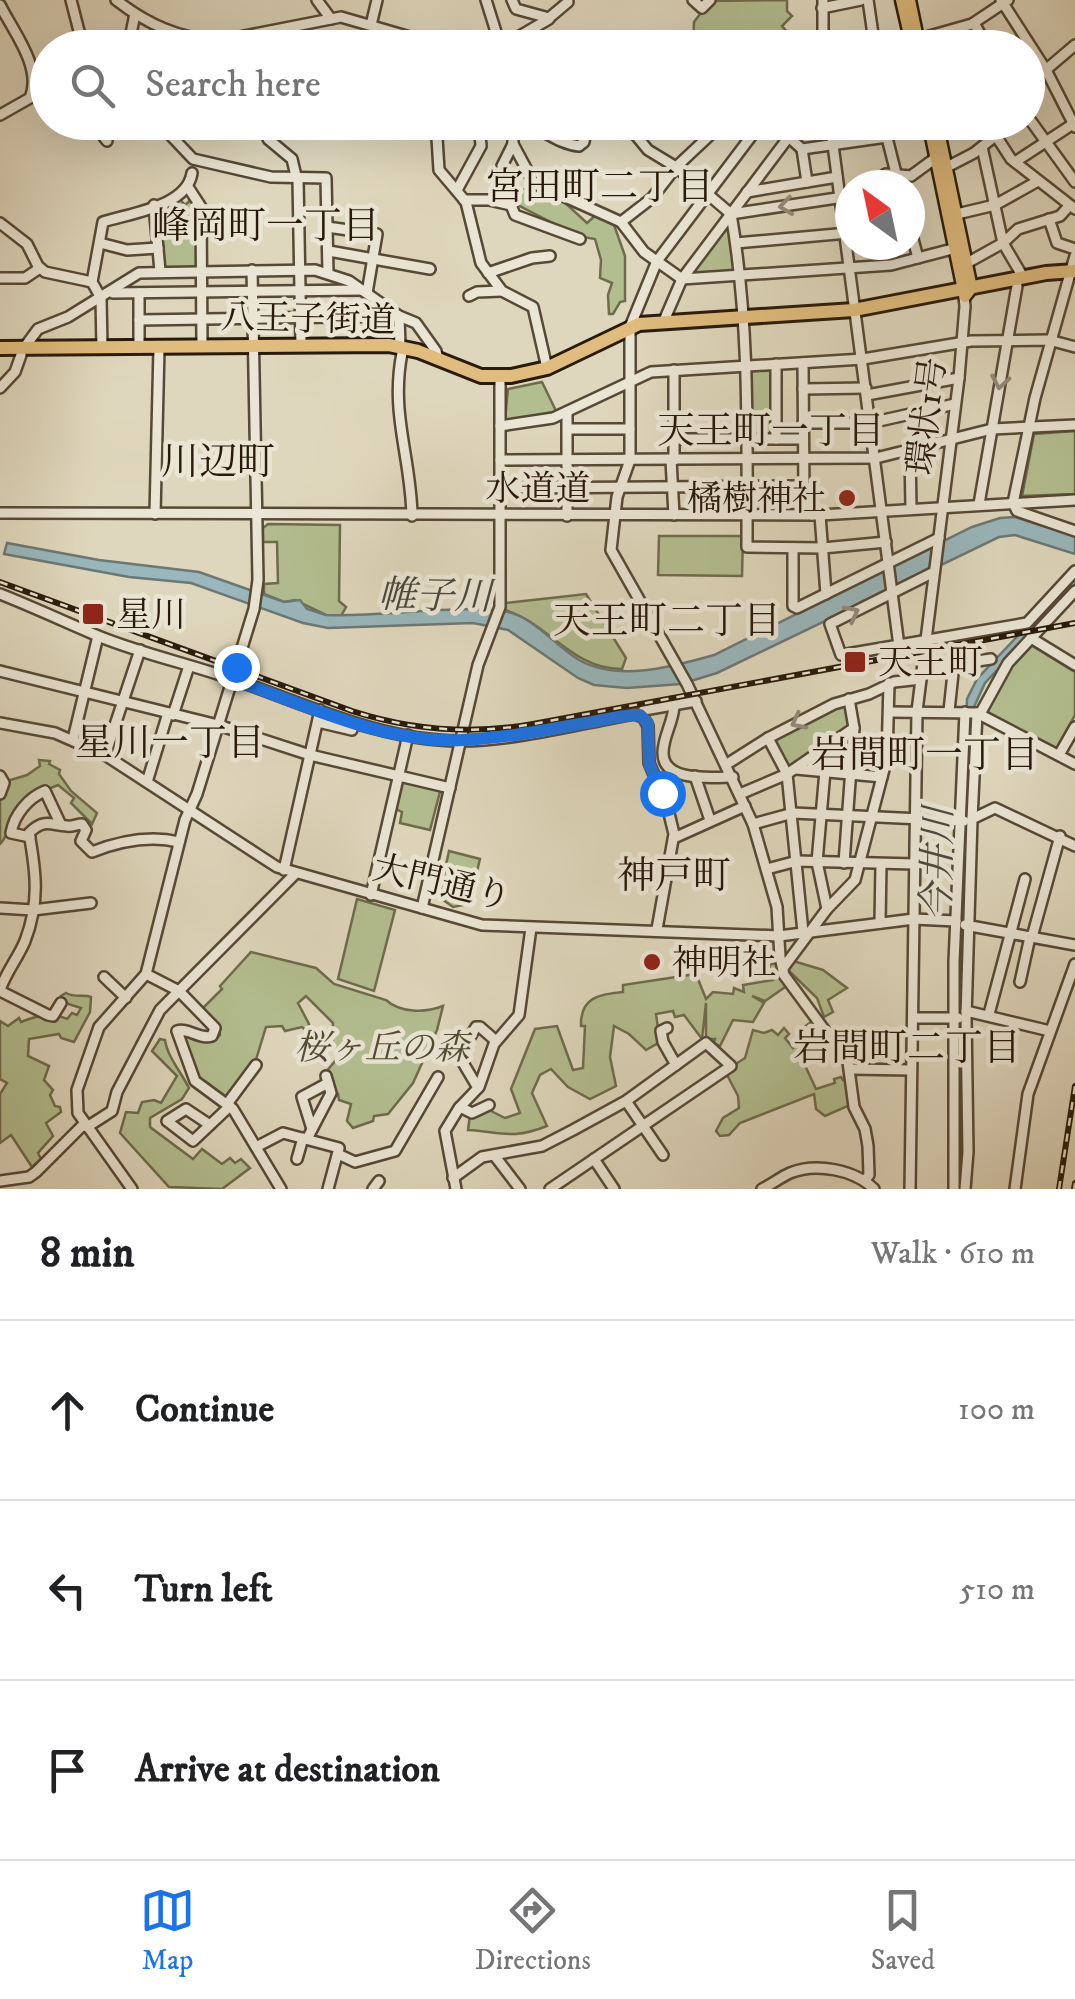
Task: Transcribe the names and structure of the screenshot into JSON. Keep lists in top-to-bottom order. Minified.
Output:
{"streets":{"highway":["八王子街道"],"main road":["環状1号"],"street":["水道道","大門通り"]},"crossings":[["八王子街道","環状1号"],["環状1号","水道道"]],"districts":["宮田町二丁目","峰岡町一丁目","天王町一丁目","川辺町","天王町二丁目","星川一丁目","岩間町一丁目","神戸町","岩間町二丁目"],"water":["帷子川","今井川"],"parks":["桜ヶ丘の森"],"places":{"other":["橘樹神社","神明社"],"transit":["星川","天王町"]},"north":"top left","page":{"search":"Search here","heading":["8 min","Walk · 610 m"],"list":[["Continue","100 m"],["Turn left","510 m"],"Arrive at destination"],"nav":["Map","Directions","Saved"]}}
